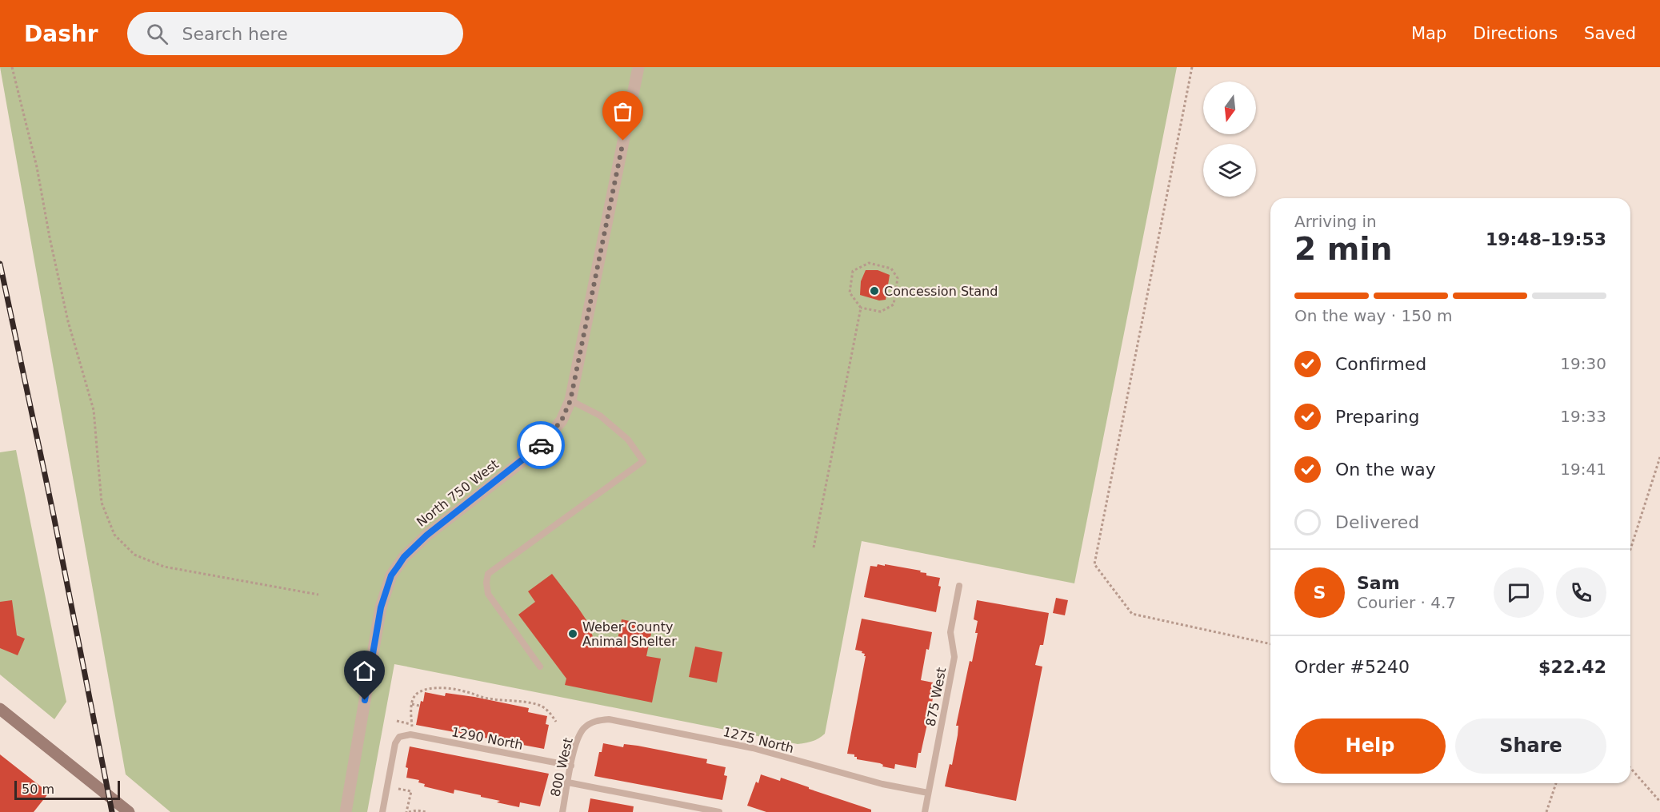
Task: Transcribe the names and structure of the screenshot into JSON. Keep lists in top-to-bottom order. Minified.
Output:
{"streets":{"street":["North 750 West"],"lane":["875 West","1290 North","1275 North","800 West"]},"crossings":[["875 West","1275 North"],["1290 North","800 West"],["1275 North","800 West"]],"places":["Concession Stand","Weber County Animal Shelter"],"scale_bar":"50 m","north":"bottom","page":{"header":"Dashr","search":"Search here","nav":["Map","Directions","Saved"],"heading":["2 min","Arriving in","19:48–19:53"],"panel":["Sam","Courier · 4.7","Order #5240","$22.42"],"bar":"On the way · 150 m","list":[["Confirmed","19:30"],["Preparing","19:33"],["On the way","19:41"],"Delivered"],"round":"S","buttons":["Help","Share"],"scale":"50 m"}}
